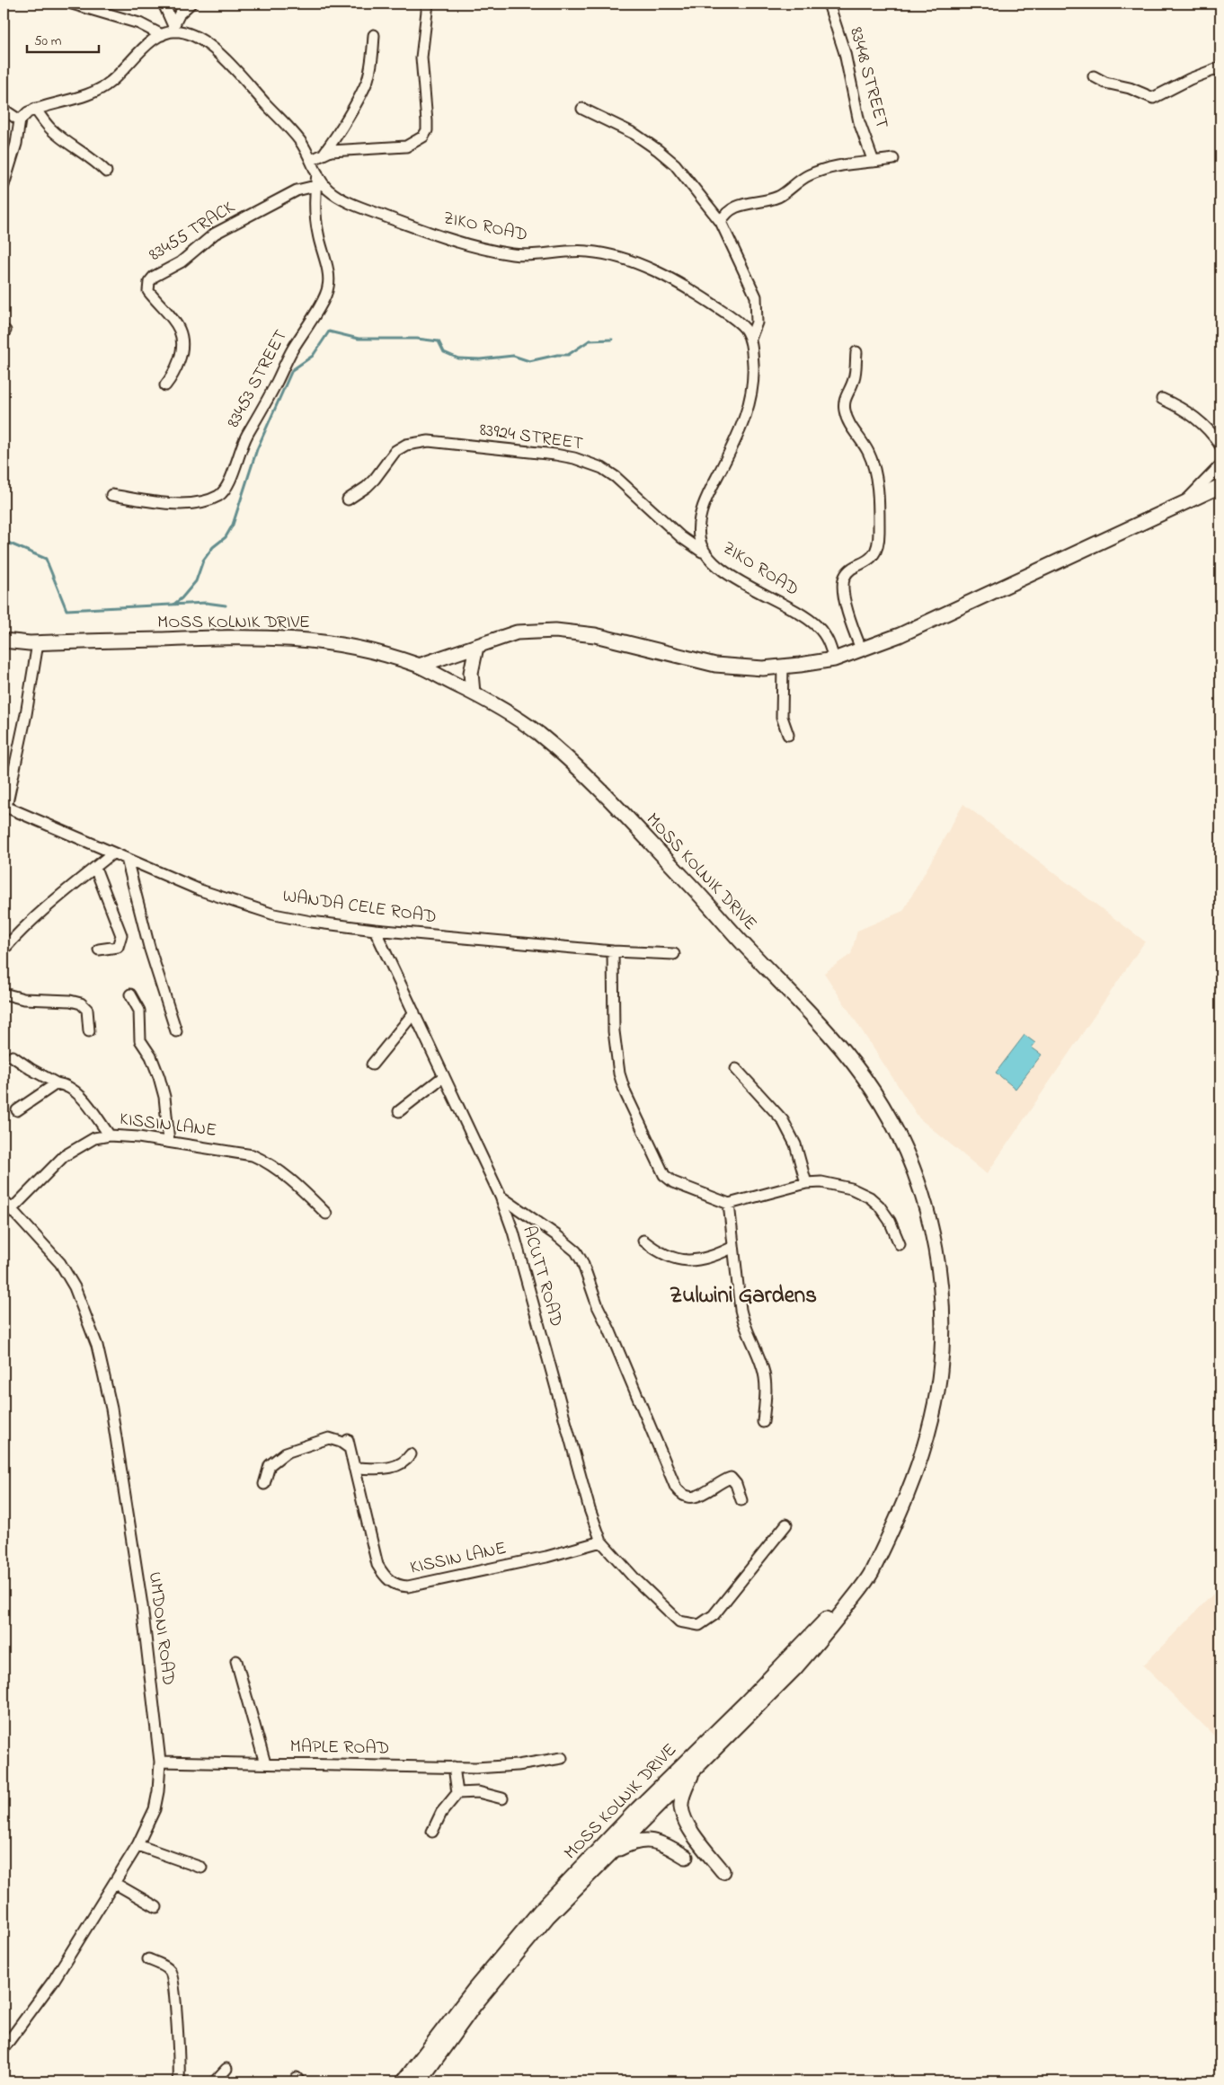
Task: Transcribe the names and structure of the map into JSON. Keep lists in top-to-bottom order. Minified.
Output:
{"streets":{"main road":["MOSS KOLNIK DRIVE"],"street":["83448 STREET","ZIKO ROAD","83455 TRACK","83453 STREET","83924 STREET","WANDA CELE ROAD","KISSIN LANE","ACUTT ROAD","UMDONI ROAD","MAPLE ROAD"]},"crossings":[["ZIKO ROAD","83453 STREET"],["ZIKO ROAD","83924 STREET"],["83455 TRACK","83453 STREET"],["MOSS KOLNIK DRIVE","WANDA CELE ROAD"],["WANDA CELE ROAD","ACUTT ROAD"],["KISSIN LANE","ACUTT ROAD"],["KISSIN LANE","UMDONI ROAD"],["UMDONI ROAD","MAPLE ROAD"]],"districts":["Zulwini Gardens"],"scale_bar":"50 m"}
